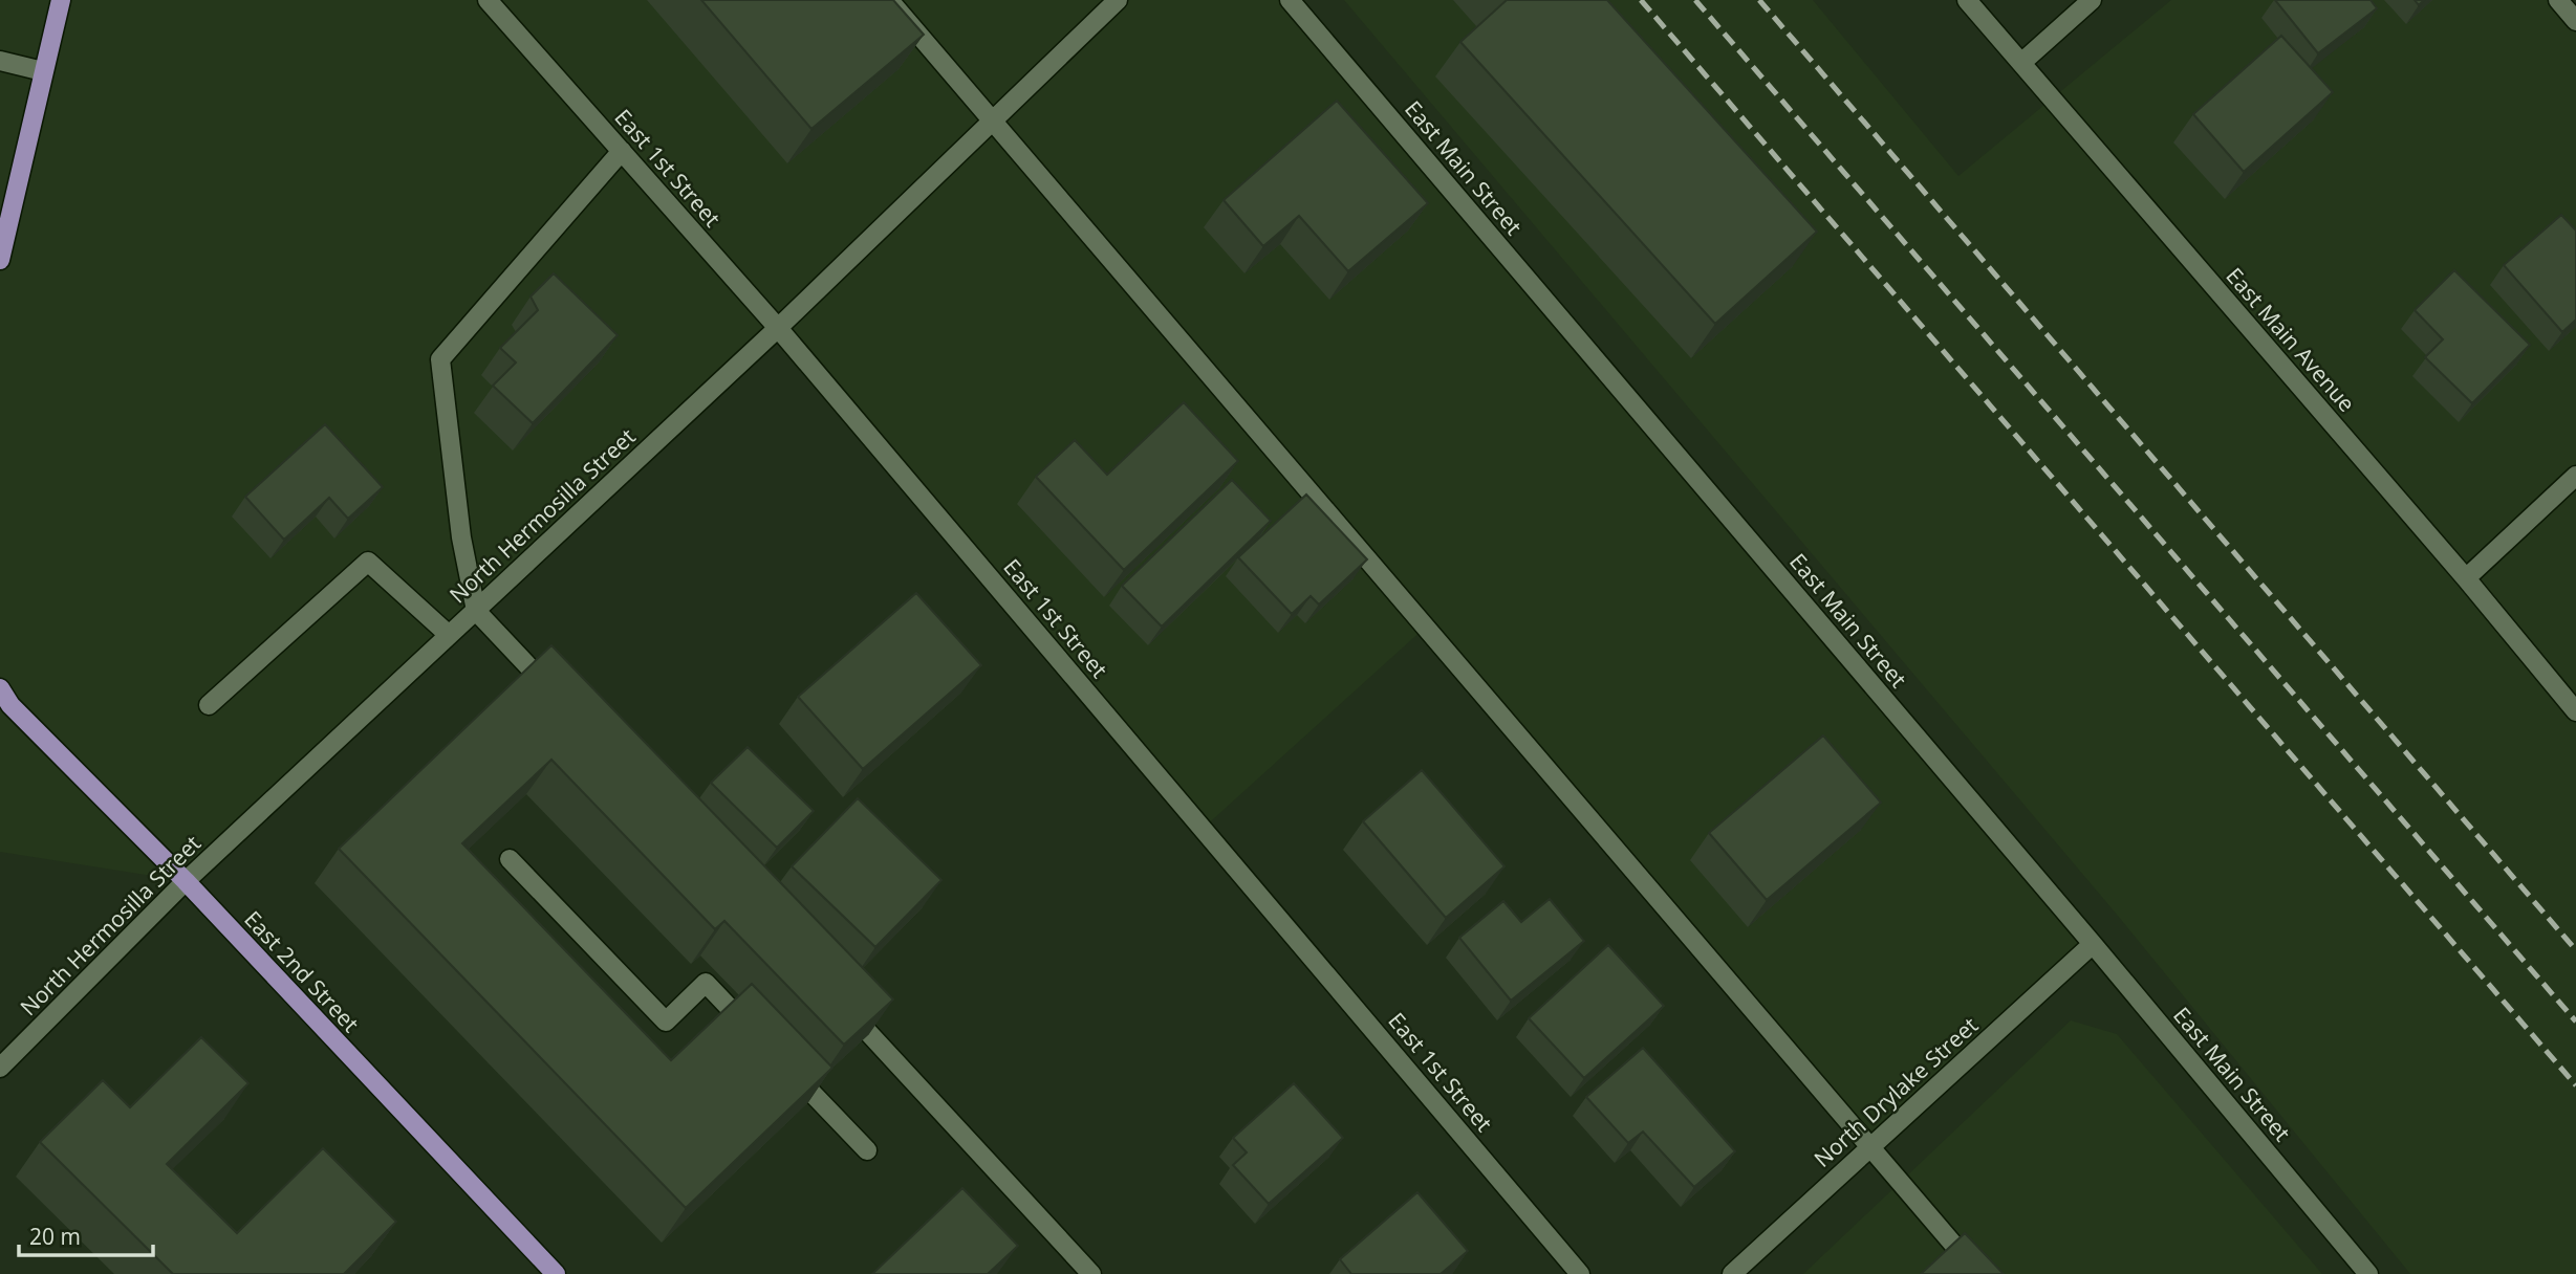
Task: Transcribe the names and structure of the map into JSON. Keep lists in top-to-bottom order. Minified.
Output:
{"streets":{"main road":["East 2nd Street"],"street":["East 1st Street","East Main Street","East Main Avenue","North Hermosilla Street","North Drylake Street"]},"crossings":[["East 1st Street","North Hermosilla Street"],["East Main Street","North Drylake Street"],["North Hermosilla Street","East 2nd Street"]],"scale_bar":"20 m"}
